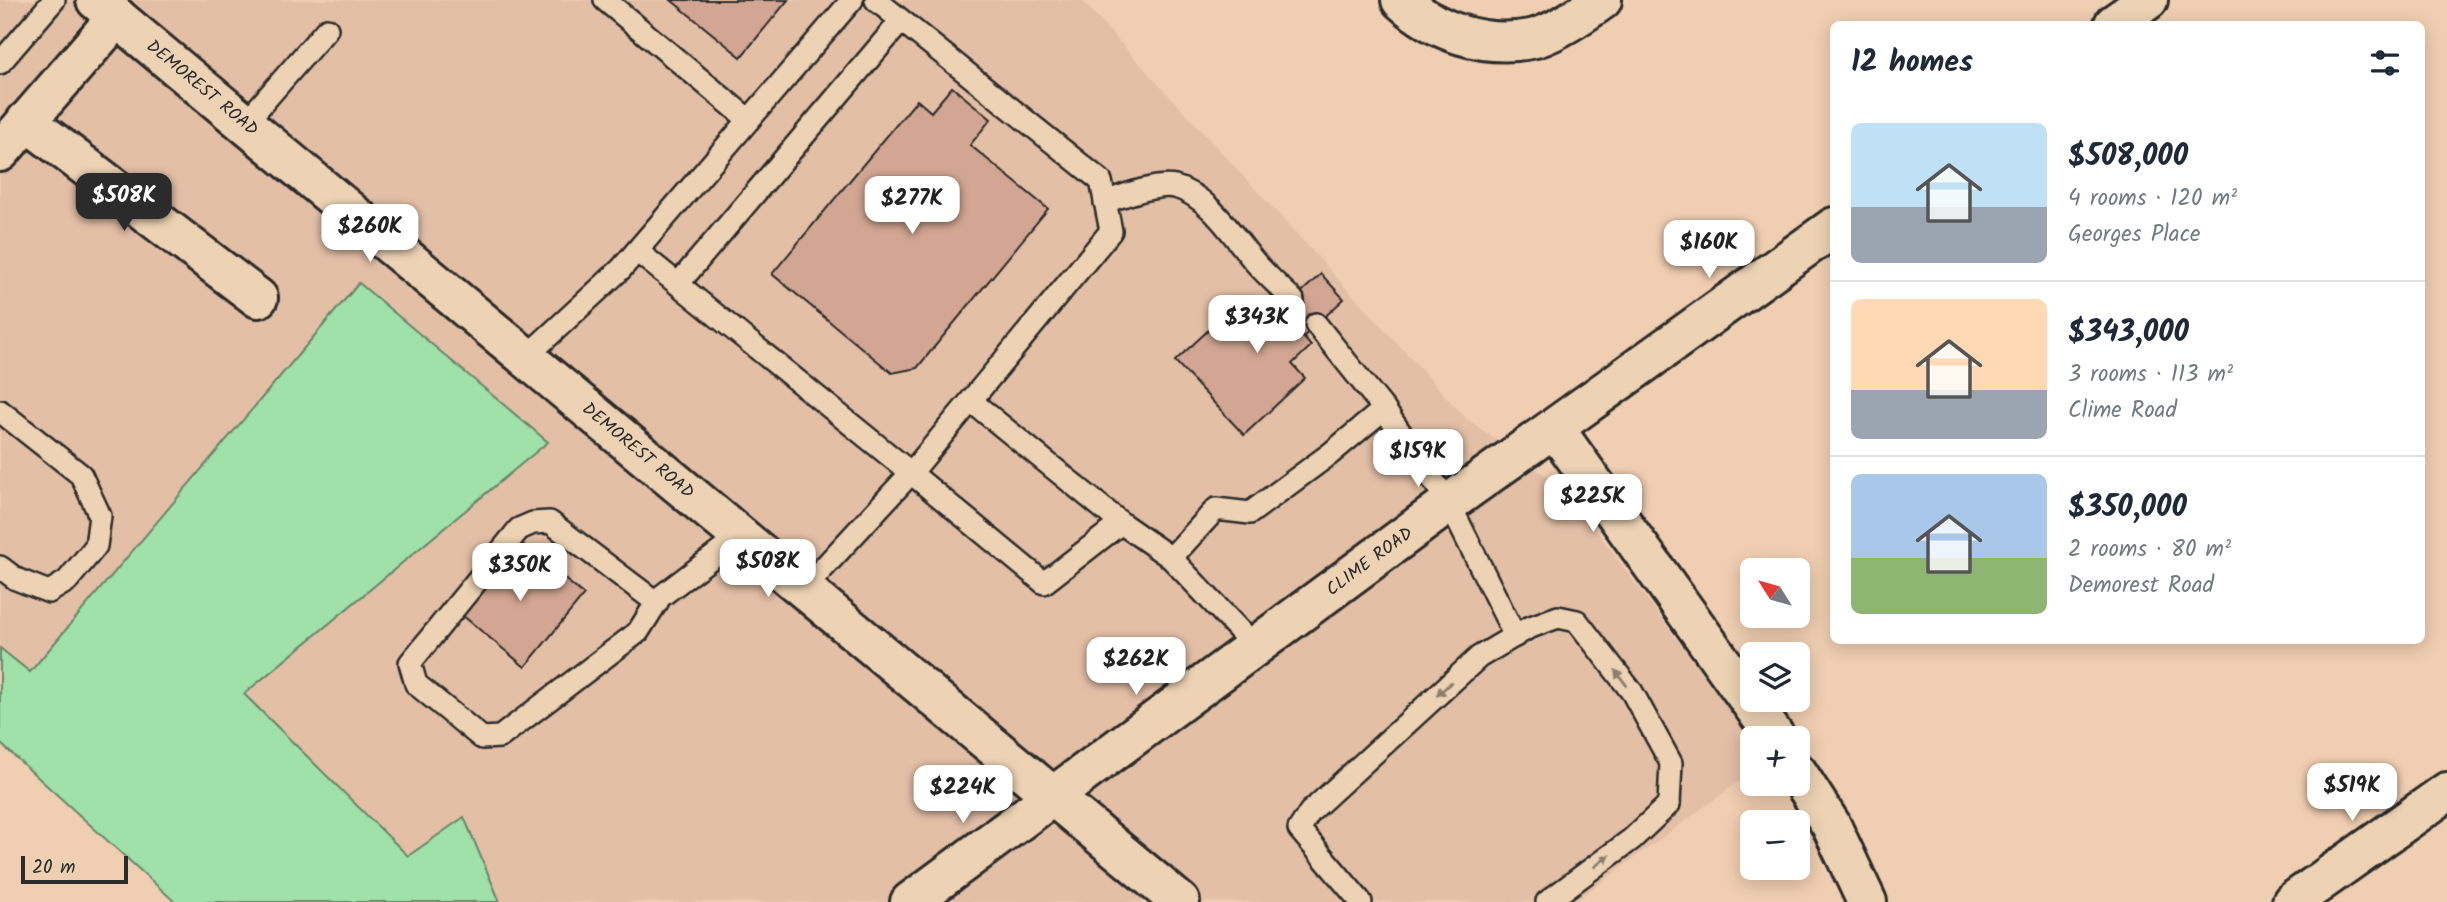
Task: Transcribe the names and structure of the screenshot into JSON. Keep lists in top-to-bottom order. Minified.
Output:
{"streets":{"street":["DEMOREST ROAD","CLIME ROAD"]},"crossings":[["DEMOREST ROAD","CLIME ROAD"]],"scale_bar":"20 m","north":"top left","page":{"heading":"12 homes","list":[{"name":"$508,000","note":"4 rooms · 120 m² · Georges Place"},{"name":"$343,000","note":"3 rooms · 113 m² · Clime Road"},{"name":"$350,000","note":"2 rooms · 80 m² · Demorest Road"}],"price":["$508K","$277K","$260K","$160K","$343K","$159K","$225K","$508K","$350K","$262K","$519K","$224K"],"map_buttons":["+","−"],"scale":"20 m"}}
